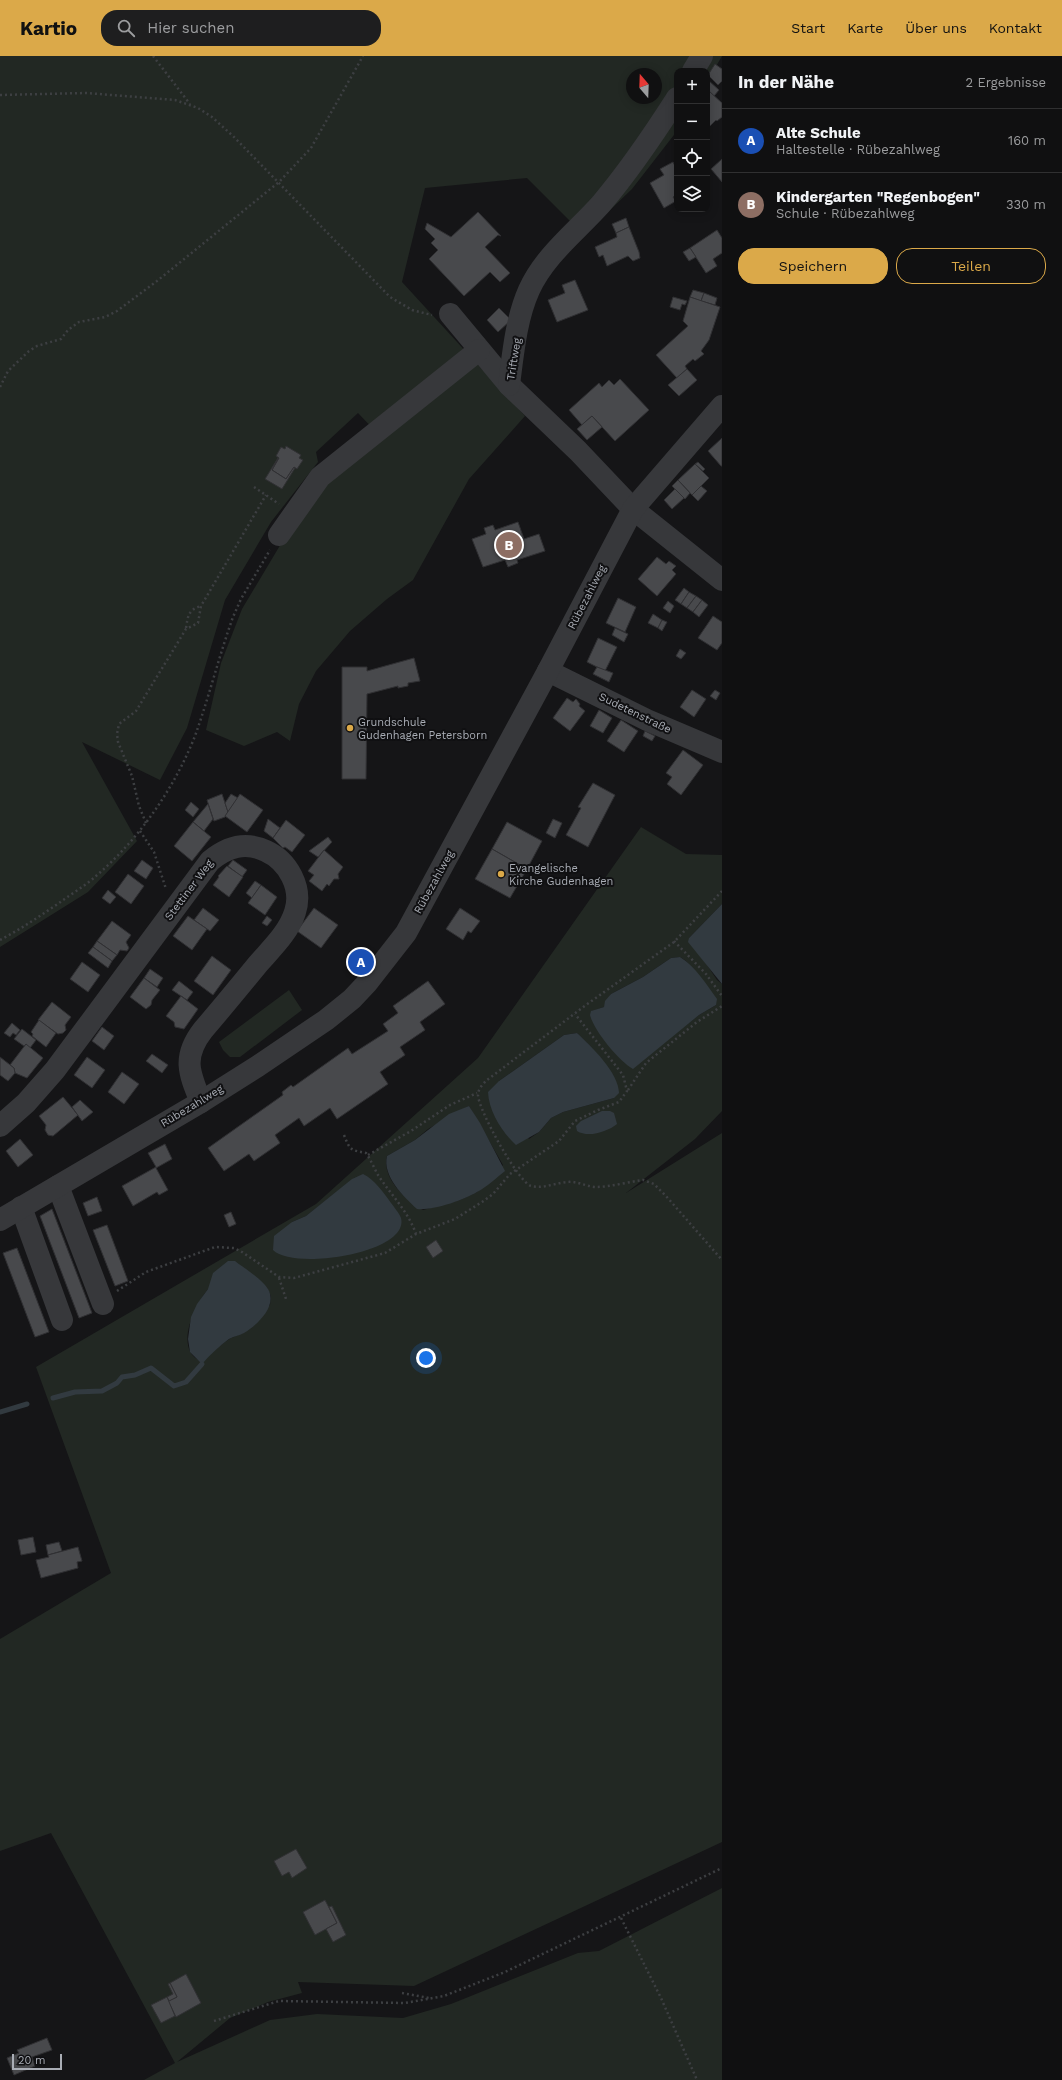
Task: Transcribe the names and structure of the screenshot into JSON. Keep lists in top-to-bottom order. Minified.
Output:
{"streets":{"street":["Triftweg","Rübezahlweg","Sudetenstraße","Stettiner Weg"]},"crossings":[["Triftweg","Rübezahlweg"],["Rübezahlweg","Sudetenstraße"],["Rübezahlweg","Stettiner Weg"]],"places":["Grundschule Gudenhagen Petersborn","Evangelische Kirche Gudenhagen"],"scale_bar":"20 m","north":"top","page":{"header":"Kartio","search":"Hier suchen","nav":["Start","Karte","Über uns","Kontakt"],"heading":["In der Nähe","2 Ergebnisse"],"map_buttons":["+","−"],"list":[{"mark":"A","name":"Alte Schule","note":"Haltestelle · Rübezahlweg","value":"160 m"},{"mark":"B","name":"Kindergarten \"Regenbogen\"","note":"Schule · Rübezahlweg","value":"330 m"}],"buttons":["Speichern","Teilen"],"pins":["B","A"],"scale":"20 m"}}
